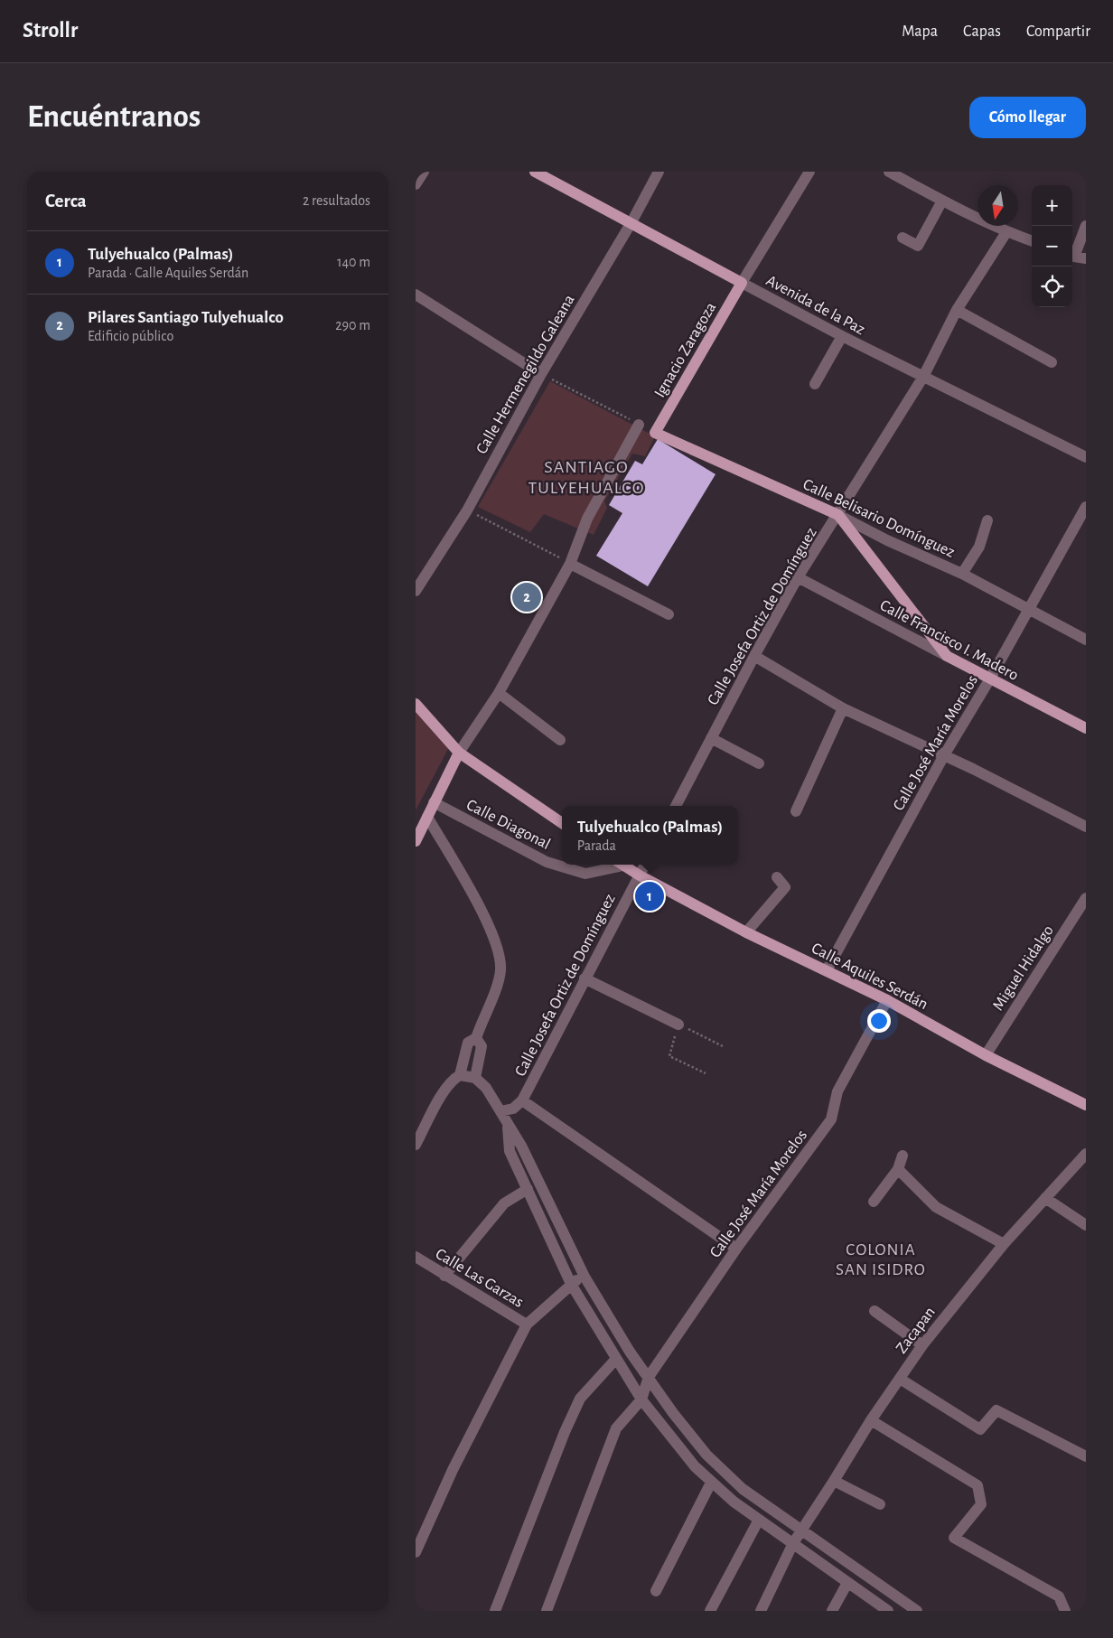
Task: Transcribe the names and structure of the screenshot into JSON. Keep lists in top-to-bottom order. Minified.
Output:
{"streets":{"main road":["Avenida de la Paz","Ignacio Zaragoza","Calle Belisario Domínguez","Calle Francisco I. Madero","Calle Aquiles Serdán"],"street":["Calle Hermenegildo Galeana","Calle Josefa Ortiz de Domínguez","Calle José María Morelos","Calle Diagonal","Miguel Hidalgo","Calle Las Garzas","Zacapan"]},"crossings":[["Avenida de la Paz","Ignacio Zaragoza"],["Avenida de la Paz","Calle Hermenegildo Galeana"],["Avenida de la Paz","Calle Josefa Ortiz de Domínguez"],["Ignacio Zaragoza","Calle Belisario Domínguez"],["Calle Belisario Domínguez","Calle Josefa Ortiz de Domínguez"],["Calle Belisario Domínguez","Calle José María Morelos"],["Calle Josefa Ortiz de Domínguez","Calle Francisco I. Madero"],["Calle Josefa Ortiz de Domínguez","Calle Aquiles Serdán"],["Calle Francisco I. Madero","Calle José María Morelos"],["Calle José María Morelos","Calle Aquiles Serdán"],["Miguel Hidalgo","Calle Aquiles Serdán"]],"districts":["SANTIAGO TULYEHUALCO","COLONIA SAN ISIDRO"],"north":"bottom","page":{"header":"Strollr","nav":["Mapa","Capas","Compartir"],"buttons":"Cómo llegar","title":"Encuéntranos","heading":["Cerca","2 resultados"],"map_buttons":["+","−"],"list":[{"mark":"1","name":"Tulyehualco (Palmas)","note":"Parada · Calle Aquiles Serdán","value":"140 m"},{"mark":"2","name":"Pilares Santiago Tulyehualco","note":"Edificio público","value":"290 m"}],"pins":["2","1"],"popup":["Tulyehualco (Palmas)","Parada"]}}
